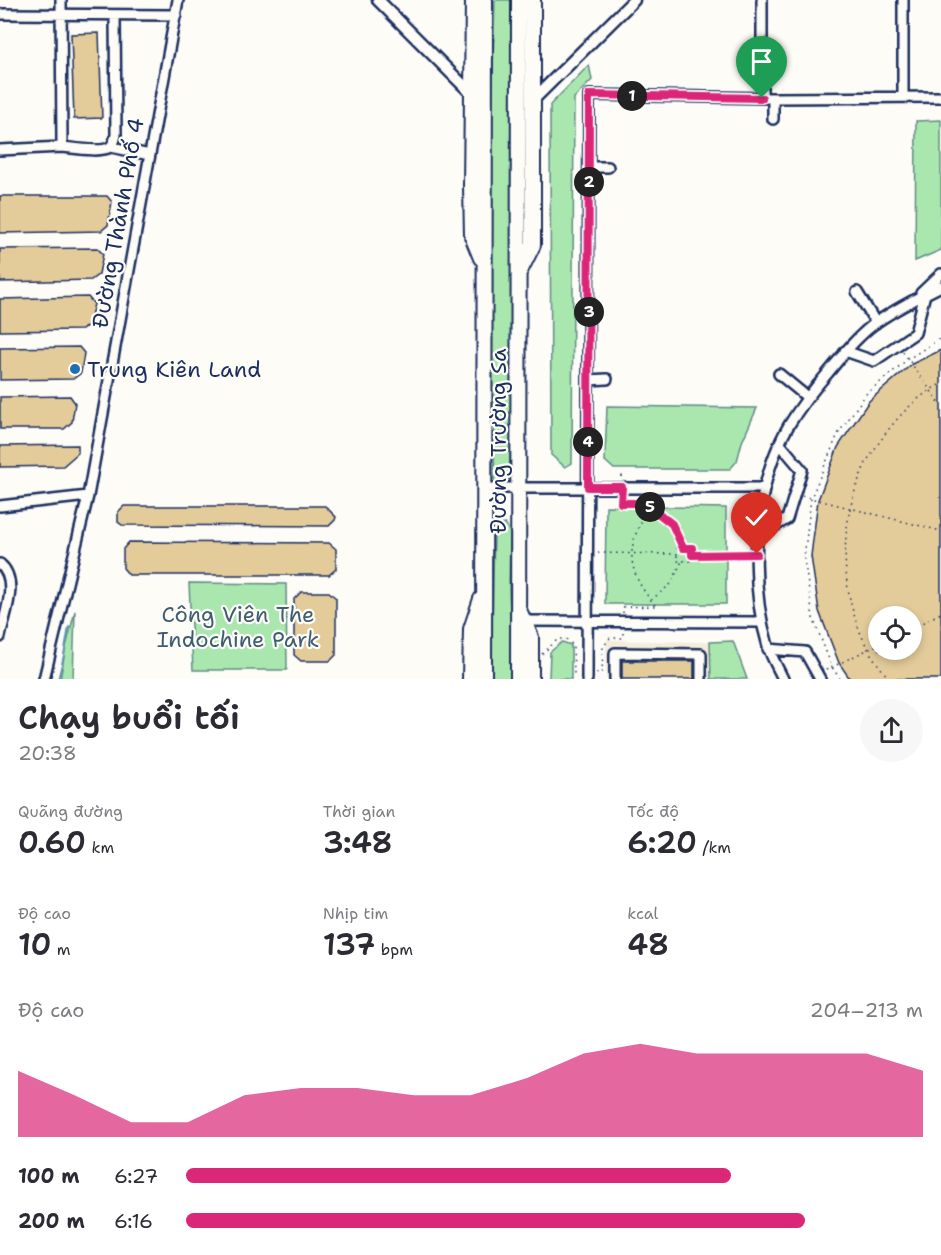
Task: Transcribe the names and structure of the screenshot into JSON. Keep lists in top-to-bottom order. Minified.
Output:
{"streets":{"highway":["Đường Trường Sa"],"street":["Đường Thành Phố 4"]},"parks":["Công Viên The Indochine Park"],"places":["Trung Kiên Land"],"page":{"pins":["1","2","3","4","5"],"heading":["Chạy buổi tối","20:38"],"stats":[["Quãng đường","0.60 km"],["Thời gian","3:48"],["Tốc độ","6:20 /km"],["Độ cao","10 m"],["Nhịp tim","137 bpm"],["kcal","48"]],"chart":["Độ cao","204–213 m"],"list":[{"name":"100 m","note":"6:27"},{"name":"200 m","note":"6:16"}]}}
